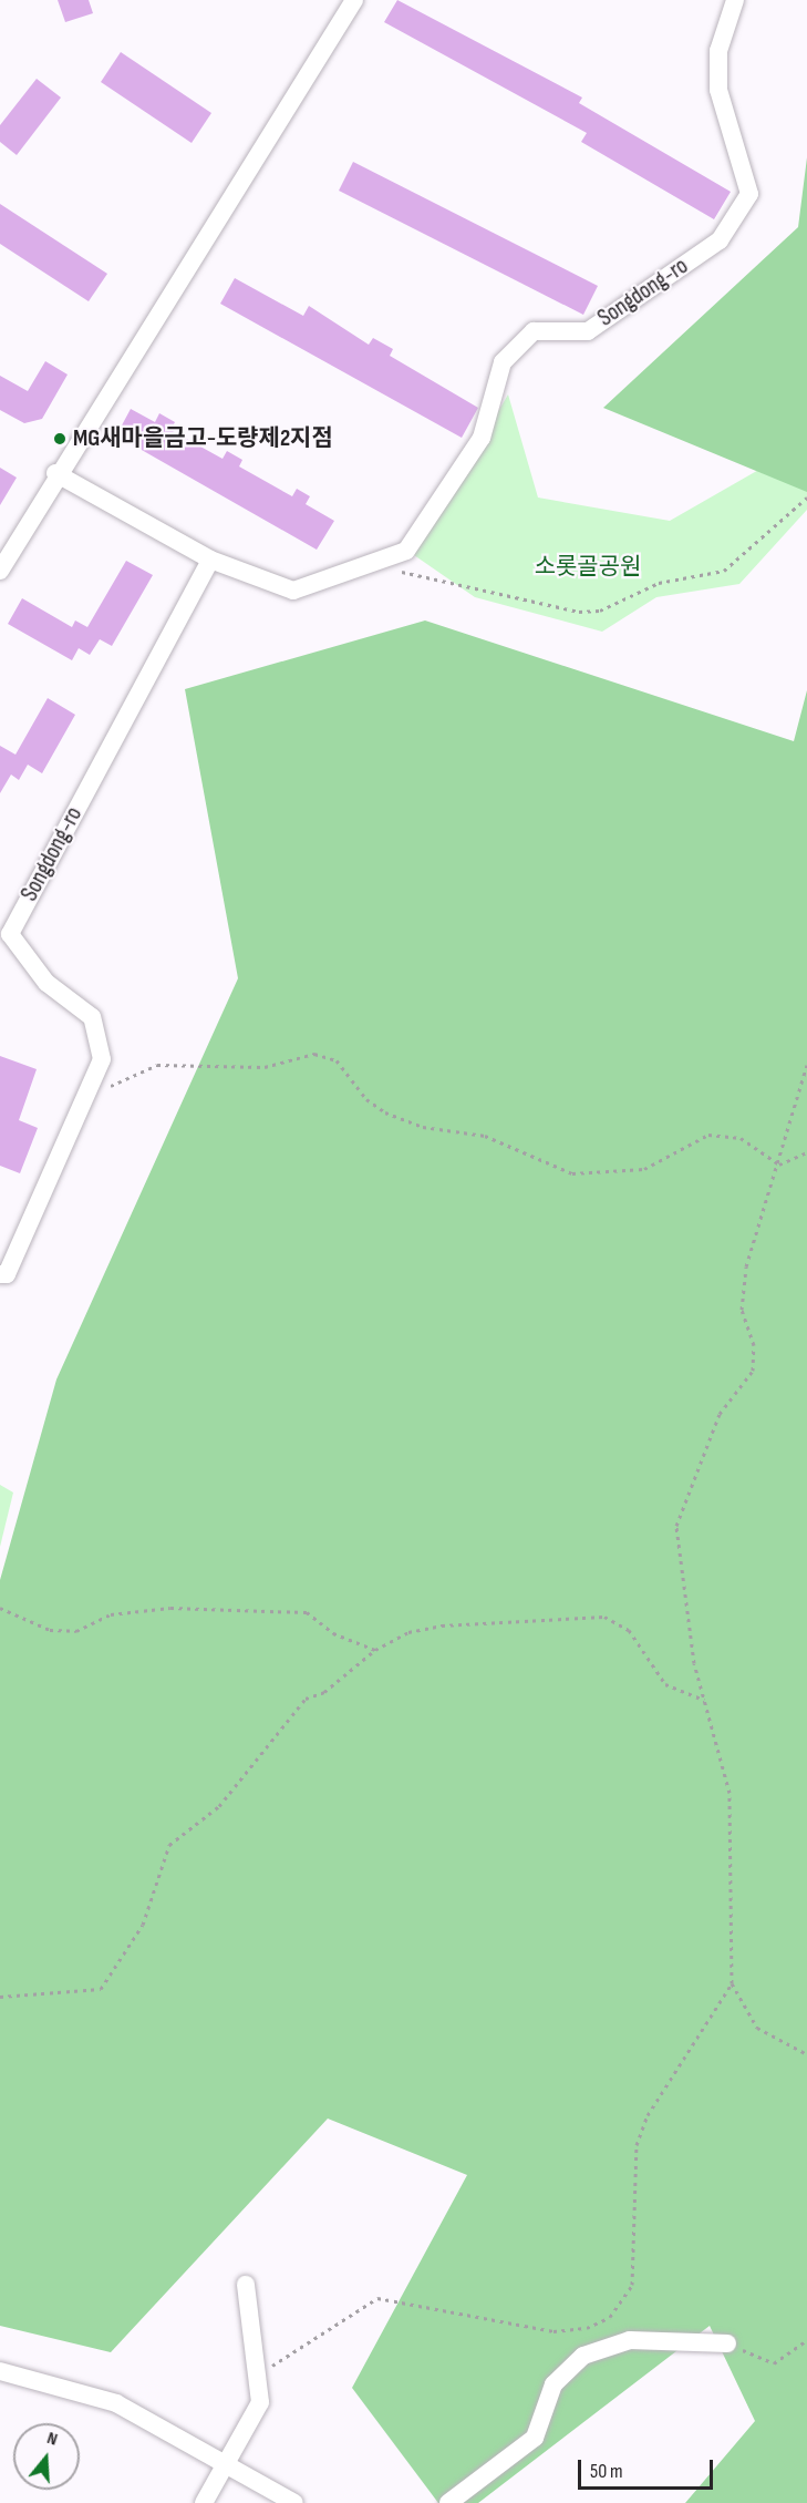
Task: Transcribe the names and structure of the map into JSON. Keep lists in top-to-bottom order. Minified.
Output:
{"streets":{"street":["Songdong-ro"]},"parks":["소롯골공원"],"places":["MG새마을금고-도량제2지점"],"scale_bar":"50 m","north":"top"}
